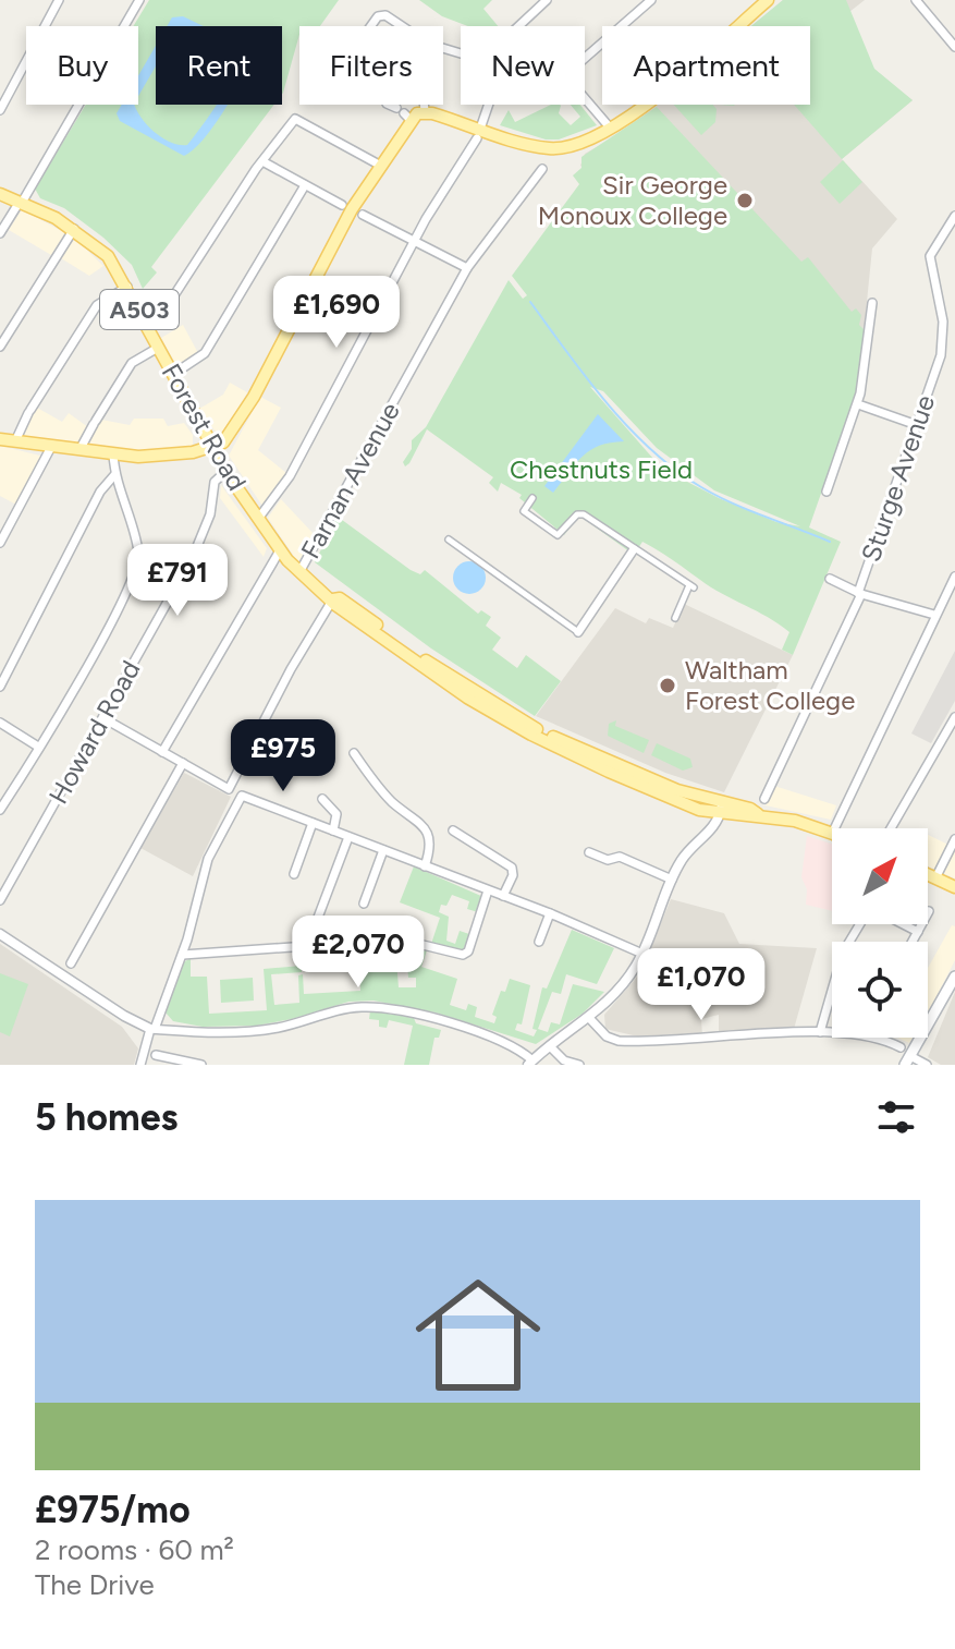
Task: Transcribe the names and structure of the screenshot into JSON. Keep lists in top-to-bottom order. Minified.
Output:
{"streets":{"main road":["A503","Forest Road"],"street":["Sturge Avenue","Farnan Avenue","Howard Road"]},"crossings":[["Forest Road","Farnan Avenue"],["Forest Road","Howard Road"]],"parks":["Chestnuts Field"],"places":["Sir George Monoux College","Waltham Forest College"],"north":"top right","page":{"chip":["Buy","Rent","Filters","New","Apartment"],"price":["£1,690","£791","£975","£2,070","£1,070"],"heading":"5 homes","list":[{"name":"£975/mo","note":"2 rooms · 60 m² · The Drive"}]}}
